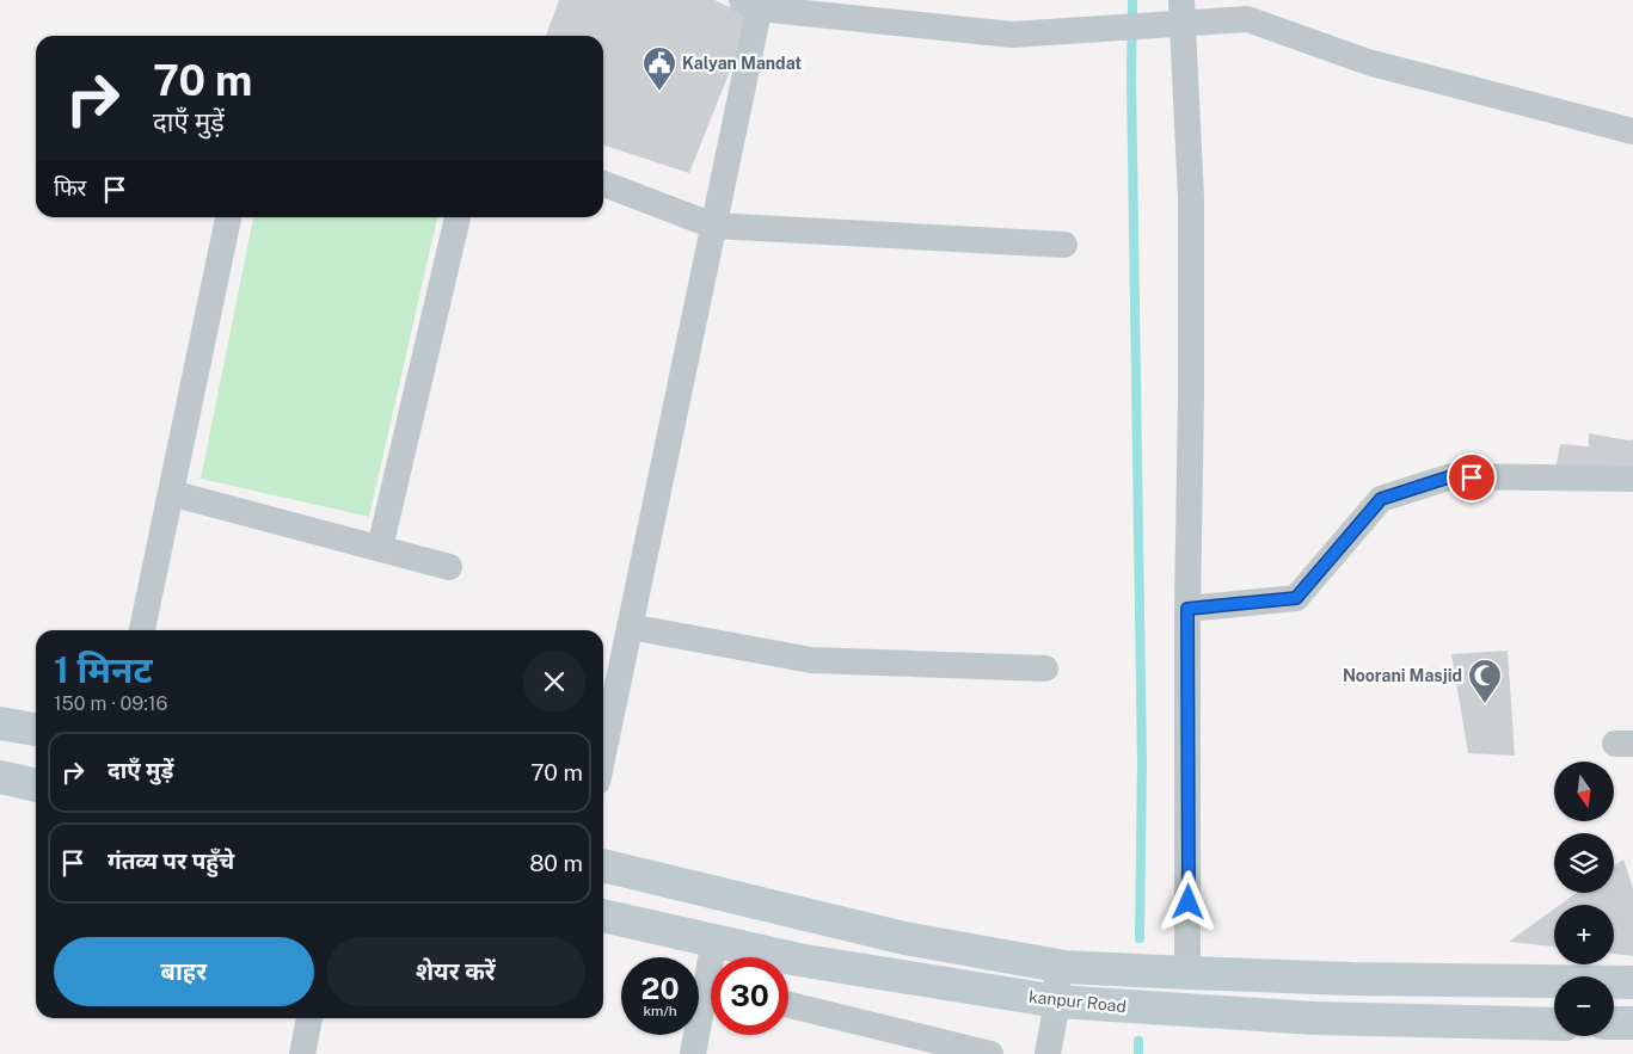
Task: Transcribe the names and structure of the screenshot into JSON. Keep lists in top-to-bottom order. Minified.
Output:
{"streets":{"street":["kanpur Road"]},"places":{"public building":["Kalyan Mandat"],"mosque":["Noorani Masjid"]},"north":"bottom","page":{"turn":["70 m","दाएँ मुड़ें"],"then":"फिर","heading":["1 मिनट","150 m · 09:16"],"list":[{"name":"दाएँ मुड़ें","value":"70 m"},{"name":"गंतव्य पर पहुँचे","value":"80 m"}],"map_buttons":["+","−"],"buttons":["बाहर","शेयर करें"],"speed":"20 km/h","limit":"30"}}
